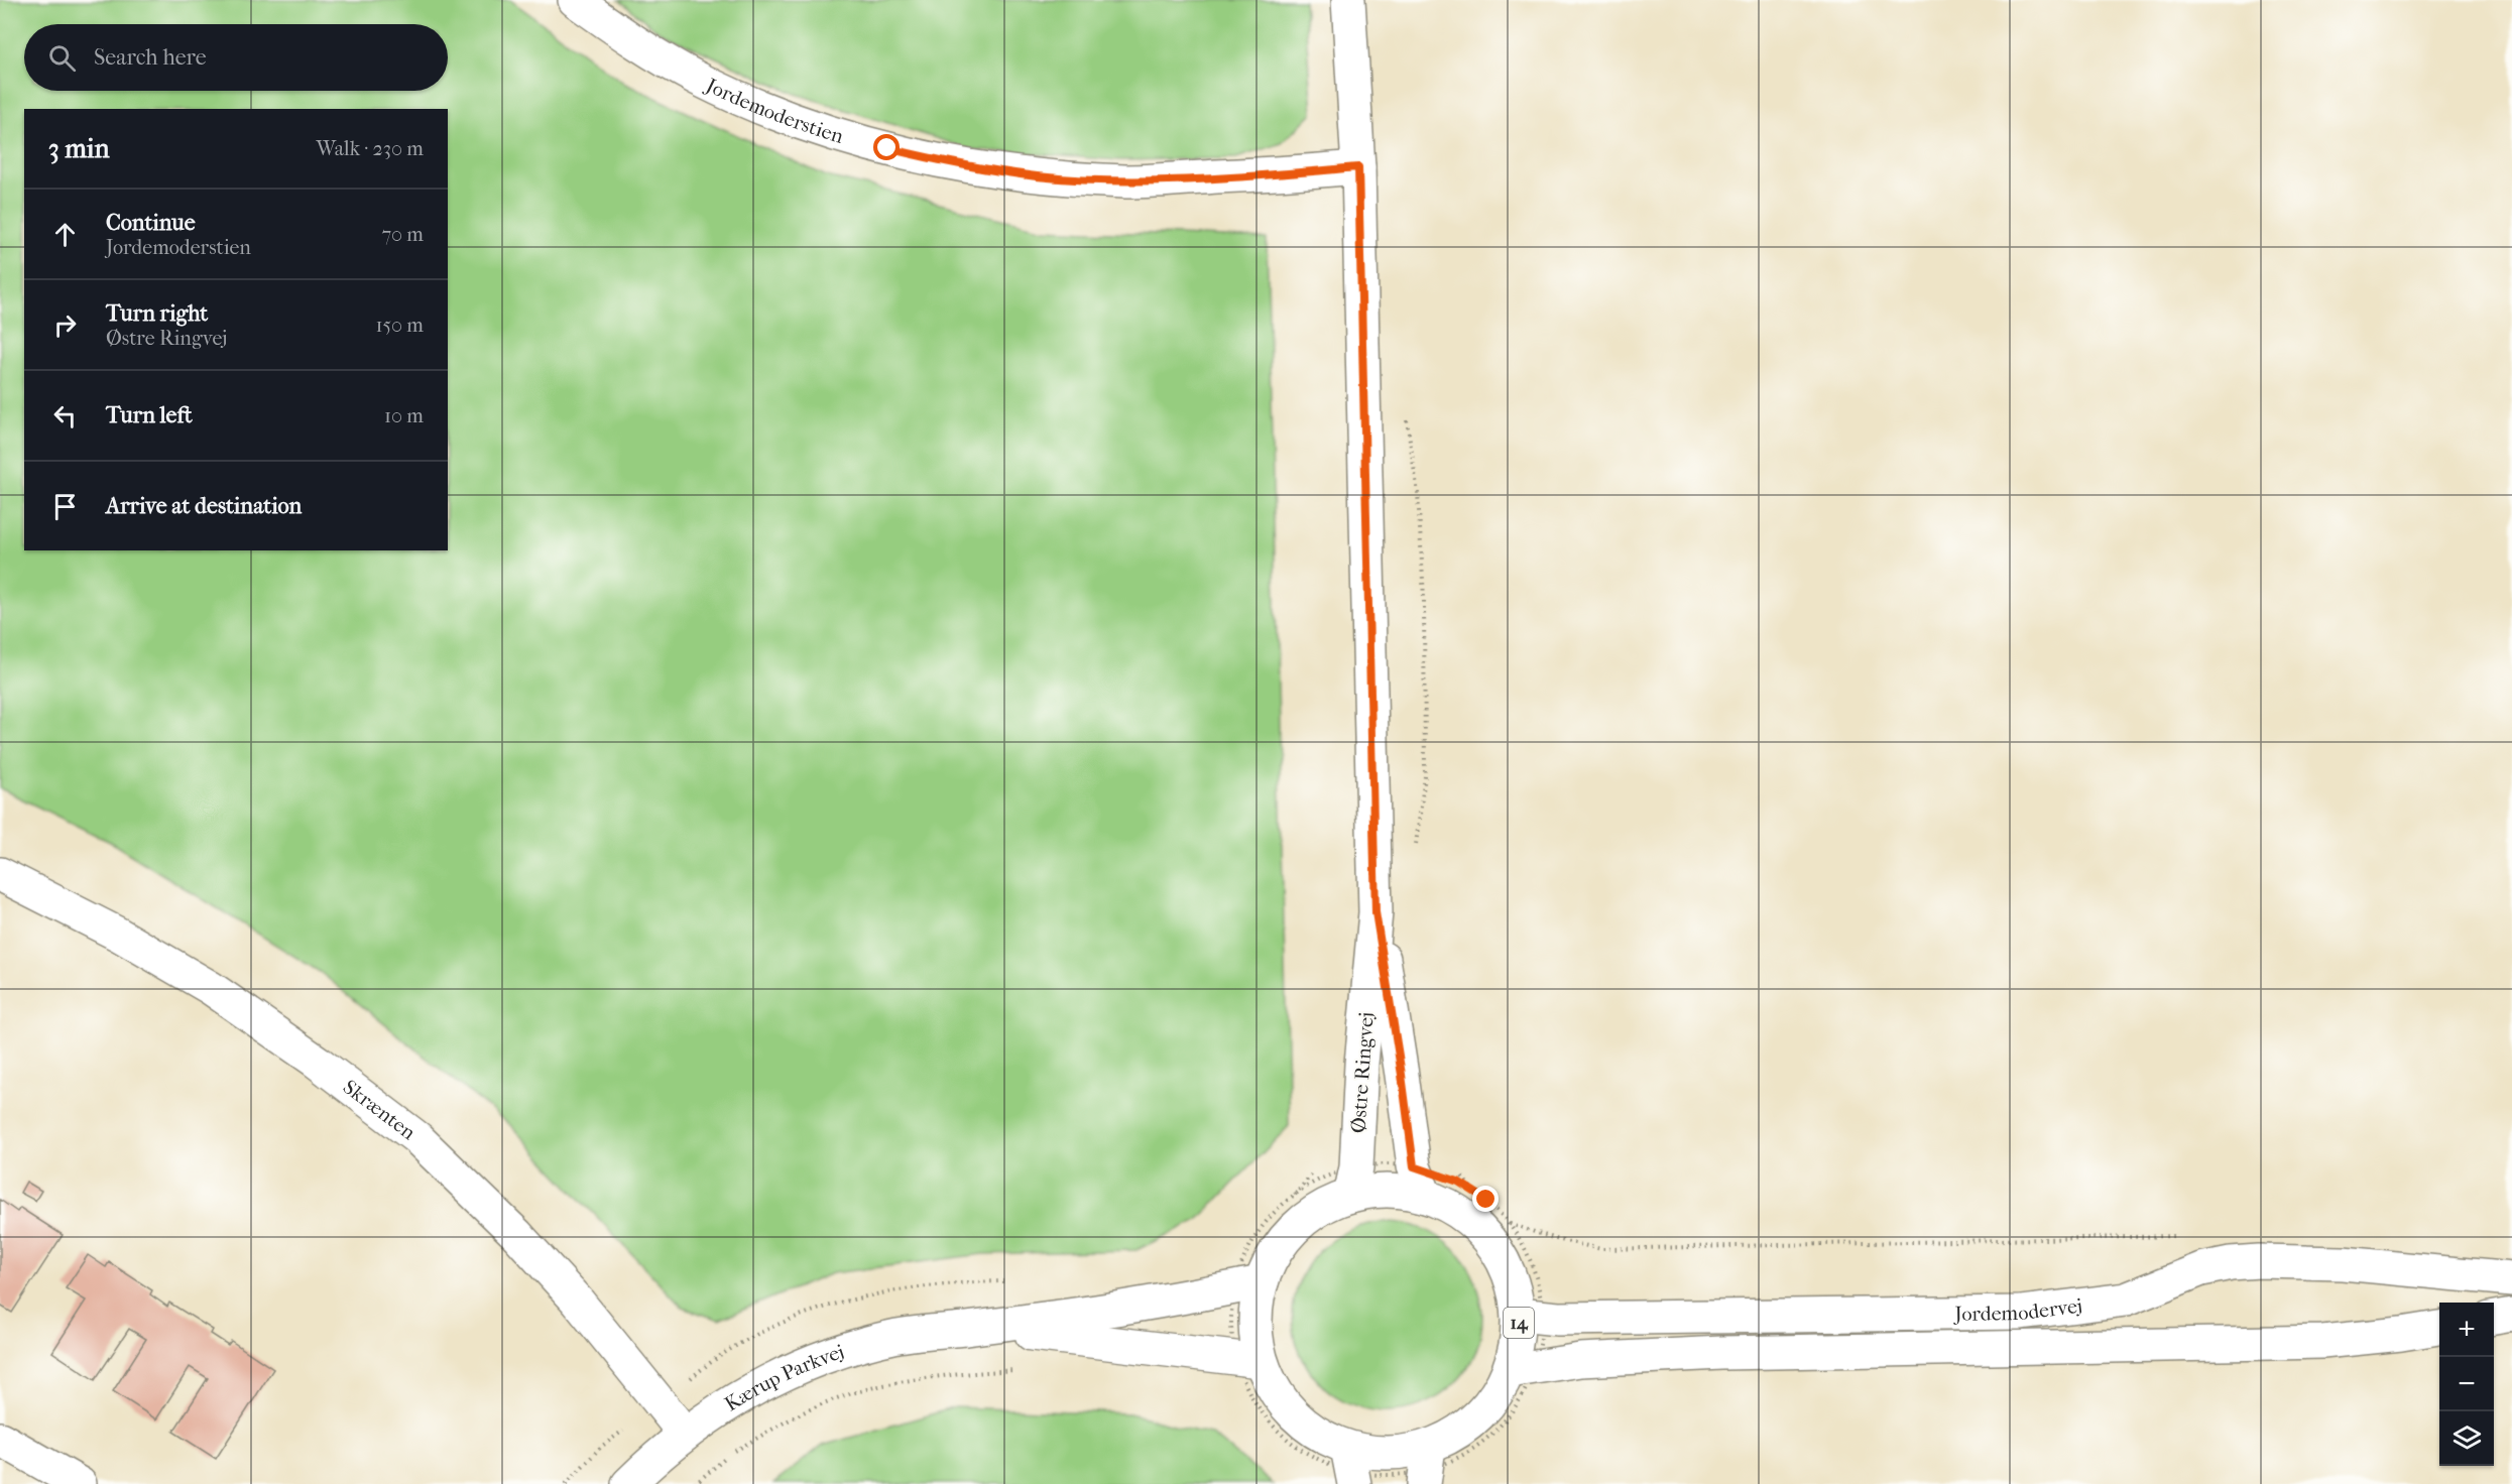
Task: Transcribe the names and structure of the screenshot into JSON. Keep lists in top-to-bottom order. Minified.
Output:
{"streets":{"street":["Jordemoderstien","Østre Ringvej","Skrænten","Jordemodervej","14","Kærup Parkvej"]},"crossings":[["Jordemoderstien","Østre Ringvej"],["Østre Ringvej","14"],["Skrænten","Kærup Parkvej"],["Jordemodervej","14"],["14","Kærup Parkvej"]],"page":{"search":"Search here","heading":["3 min","Walk · 230 m"],"list":[["Continue","Jordemoderstien","70 m"],["Turn right","Østre Ringvej","150 m"],["Turn left","10 m"],"Arrive at destination"],"map_buttons":["+","−"]}}
